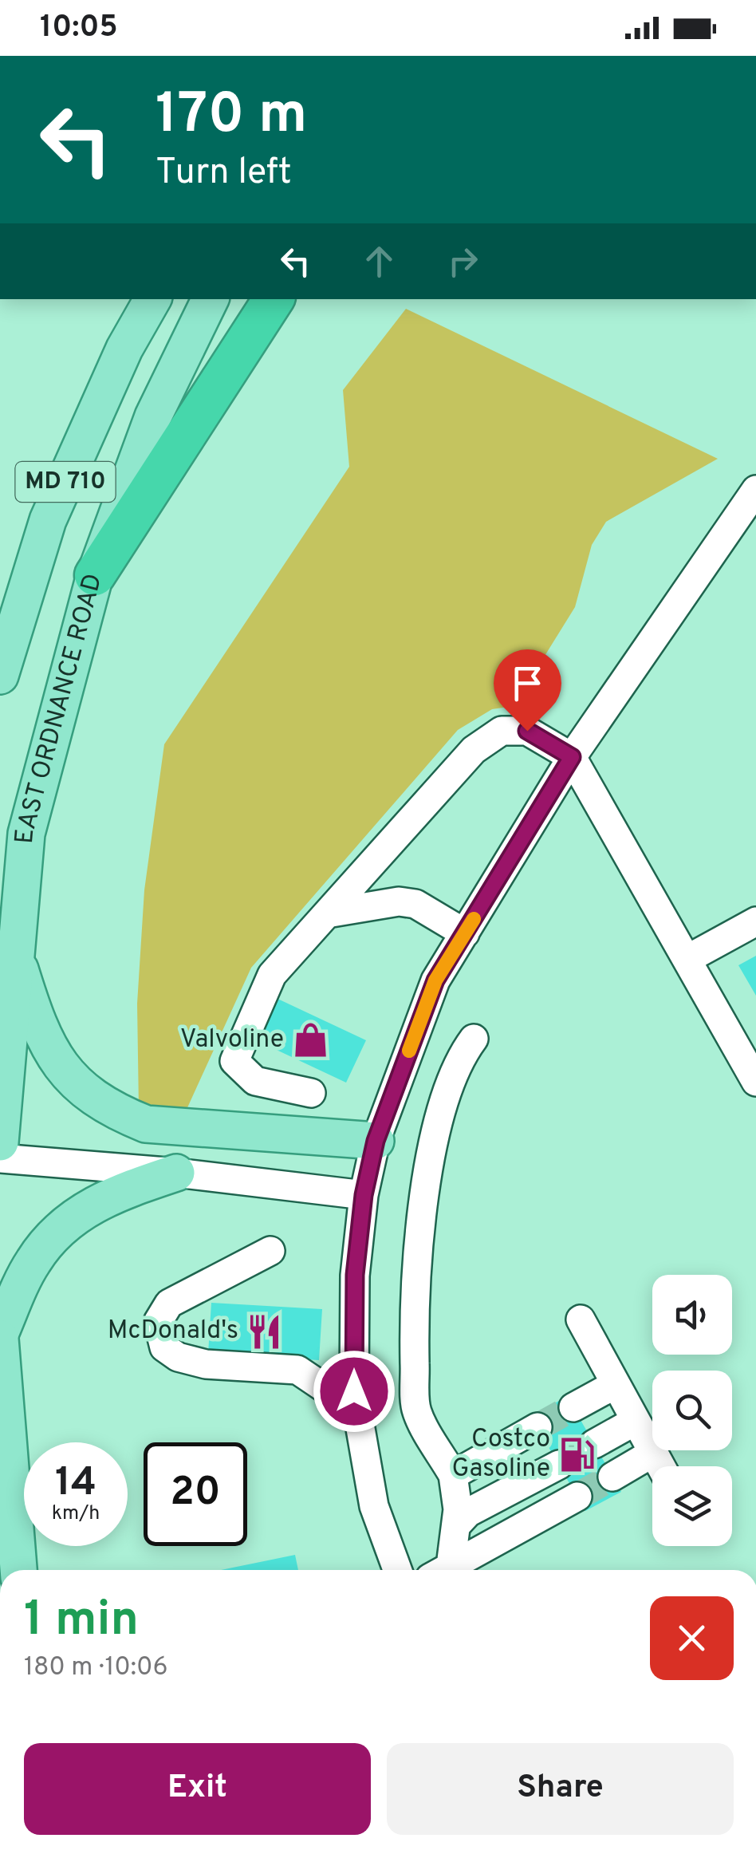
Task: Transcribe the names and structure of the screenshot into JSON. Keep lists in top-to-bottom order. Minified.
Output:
{"streets":{"main road":["MD 710","EAST ORDNANCE ROAD"]},"places":{"shop":["Valvoline"],"restaurant":["McDonald's"],"fuel station":["Costco Gasoline"]},"page":{"status":"10:05","turn":["170 m","Turn left"],"speed":"14 km/h","limit":"20","heading":["1 min","180 m · 10:06"],"buttons":["Exit","Share"]}}
